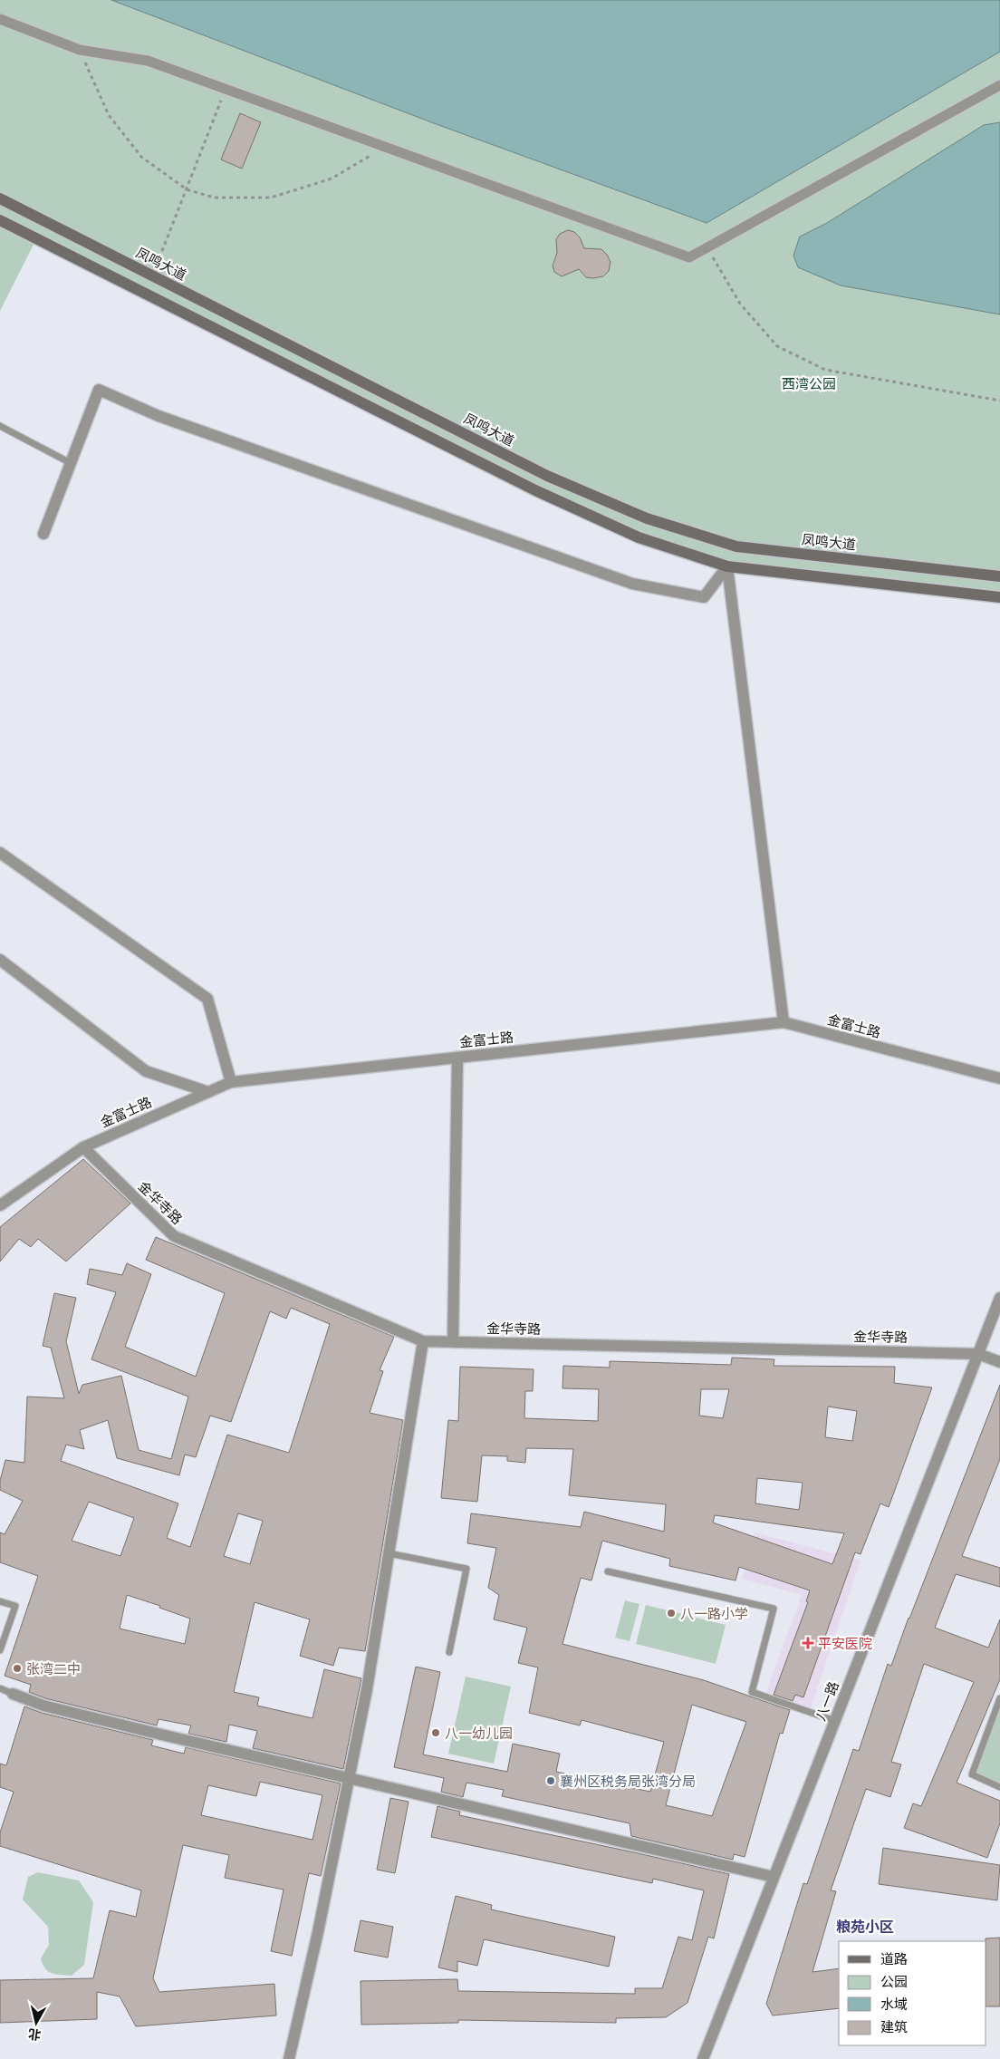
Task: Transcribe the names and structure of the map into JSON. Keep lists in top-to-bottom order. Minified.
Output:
{"streets":{"main road":["凤鸣大道"],"street":["金富士路","金华寺路","八一路"]},"crossings":[["金富士路","金华寺路"],["金华寺路","八一路"]],"districts":["粮苑小区"],"parks":["西湾公园"],"places":{"other":["八一路小学","张湾二中","八一幼儿园","襄州区税务局张湾分局"],"health":["平安医院"]},"legend":["道路","公园","水域","建筑"],"north":"bottom"}
